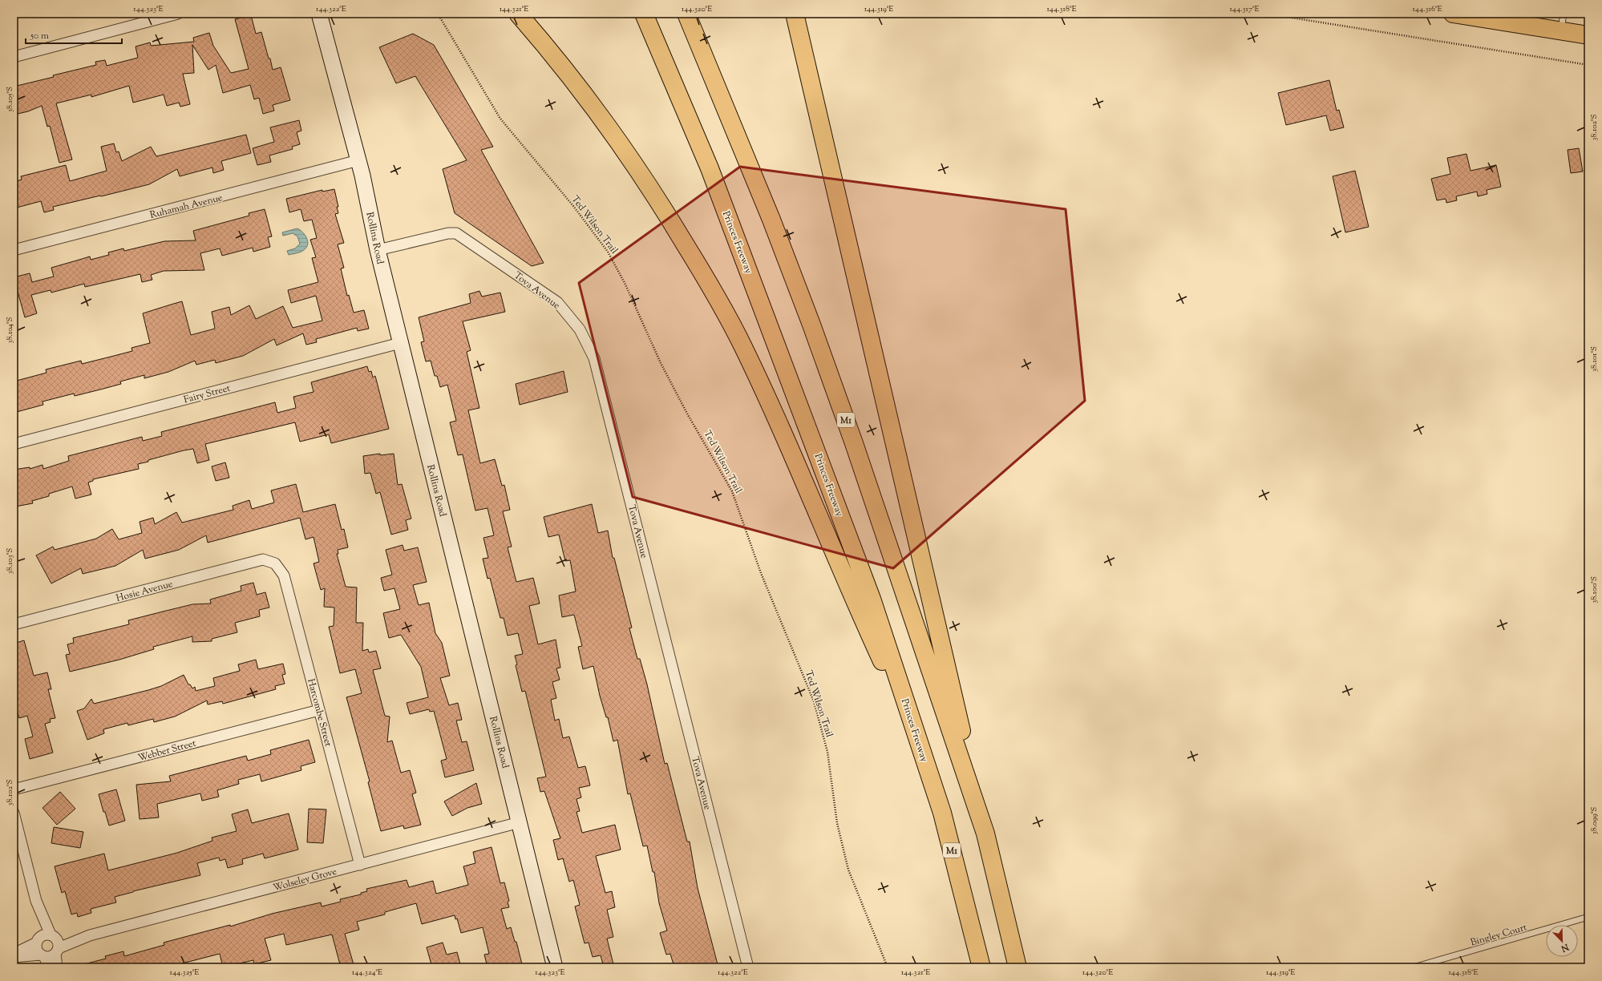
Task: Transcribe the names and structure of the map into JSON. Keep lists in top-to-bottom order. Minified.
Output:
{"streets":{"highway":["Princes Freeway","M1"],"street":["Ruhamah Avenue","Rollins Road","Tova Avenue","Fairy Street","Hosie Avenue","Harcombe Street","Webber Street","Wolseley Grove"],"lane":["Bingley Court"],"path":["Ted Wilson Trail"]},"crossings":[["Ruhamah Avenue","Rollins Road"],["Rollins Road","Tova Avenue"],["Rollins Road","Fairy Street"],["Rollins Road","Wolseley Grove"],["Hosie Avenue","Harcombe Street"],["Harcombe Street","Webber Street"],["Harcombe Street","Wolseley Grove"]],"scale_bar":"50 m","north":"bottom right","coordinates":["144.323°E","144.322°E","144.321°E","144.320°E","144.319°E","144.318°E","144.317°E","144.316°E","38.105°S","38.102°S","38.104°S","38.101°S","38.103°S","38.100°S","38.099°S","144.325°E","144.324°E"]}
